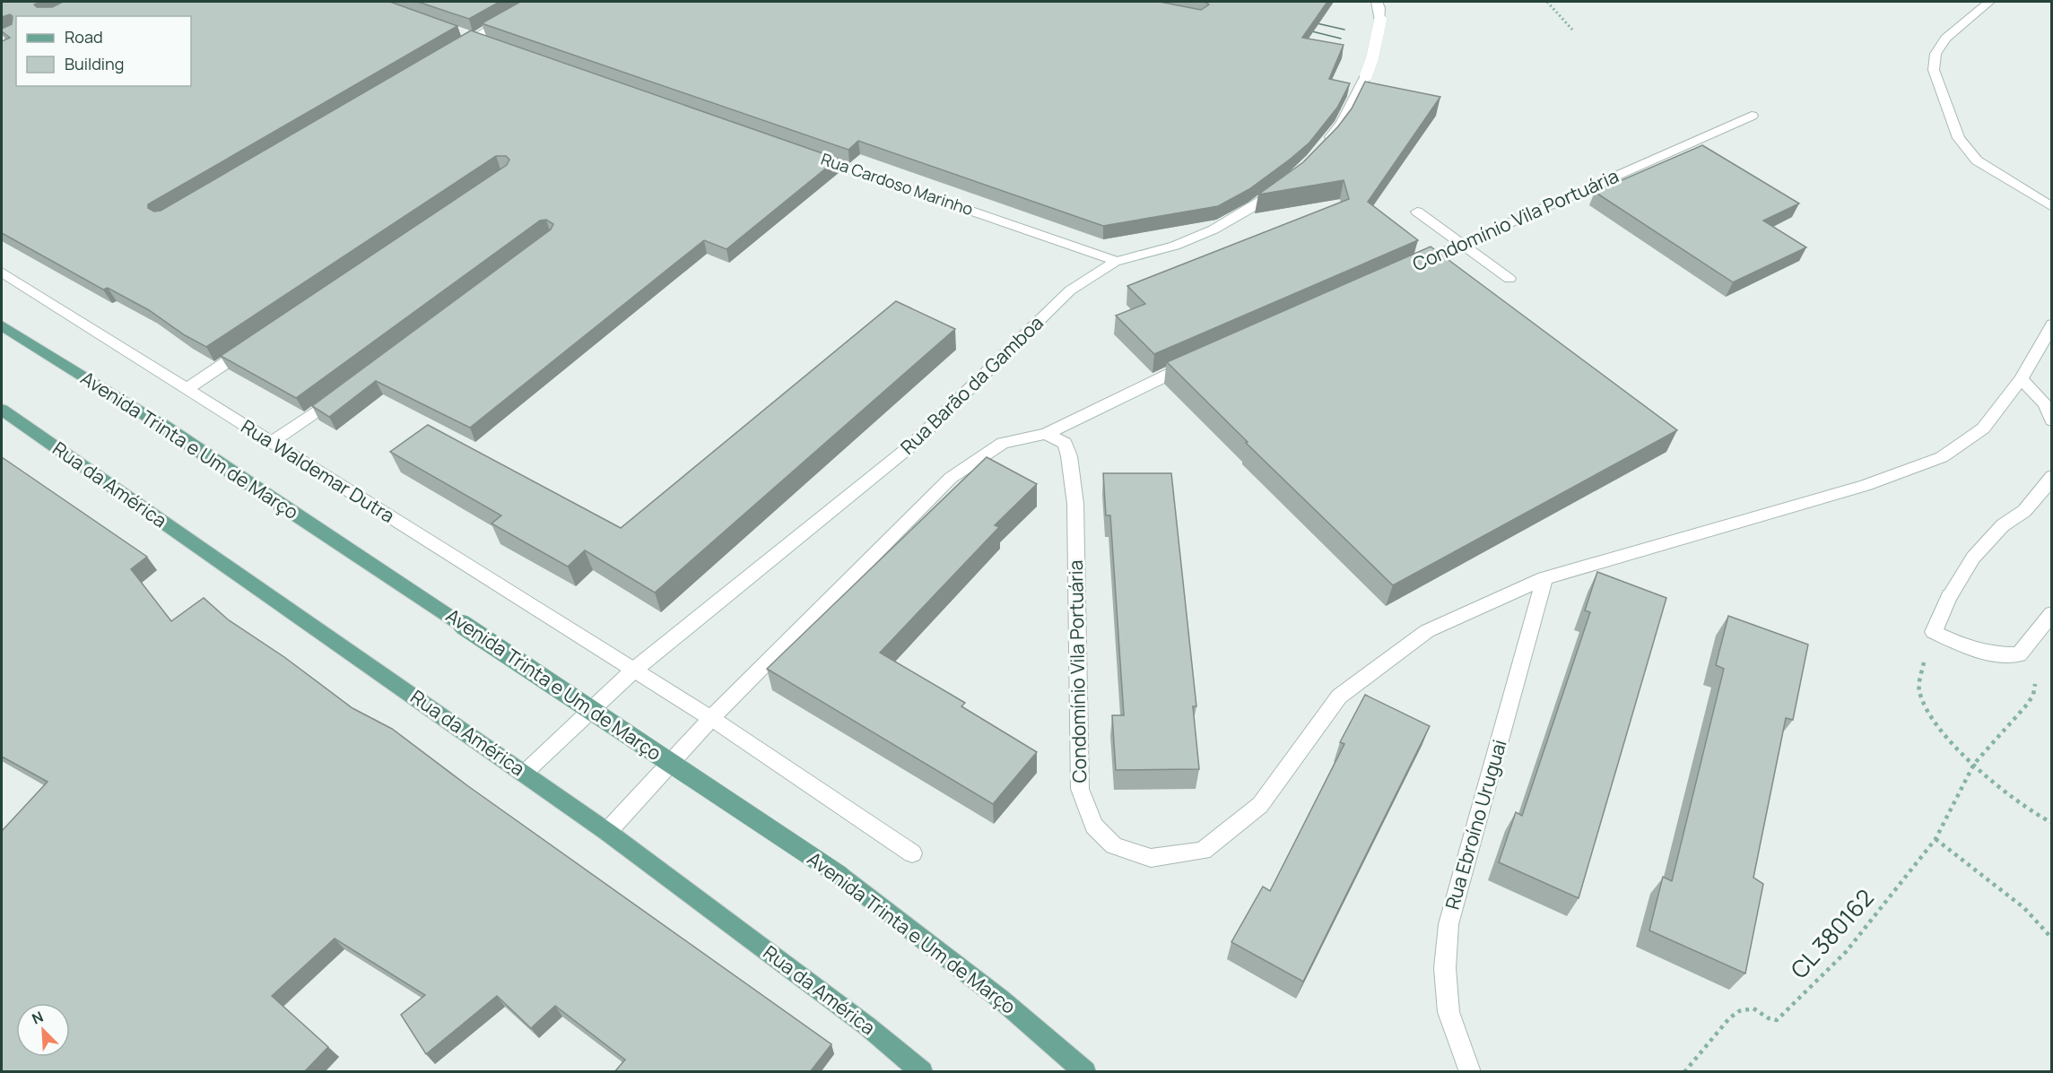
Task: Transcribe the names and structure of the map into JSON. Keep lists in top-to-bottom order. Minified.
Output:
{"streets":{"main road":["Avenida Trinta e Um de Março","Rua da América"],"street":["Rua Cardoso Marinho","Condomínio Vila Portuária","Rua Barão da Gamboa","Rua Waldemar Dutra","Rua Ebroíno Uruguai"],"path":["CL 380162"]},"crossings":[["Rua Cardoso Marinho","Rua Barão da Gamboa"],["Condomínio Vila Portuária","Rua Ebroíno Uruguai"],["Rua Barão da Gamboa","Rua Waldemar Dutra"],["Rua Barão da Gamboa","Rua da América"]],"legend":["Road","Building"],"north":"top left"}
